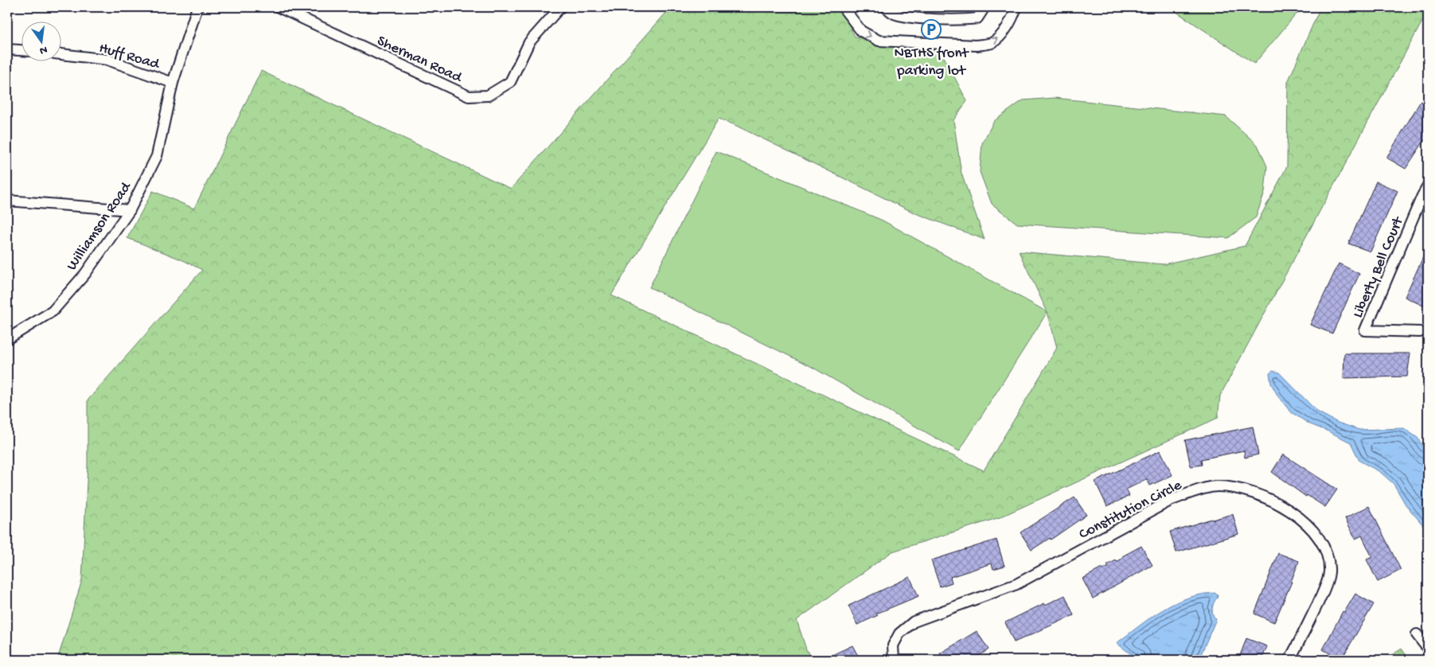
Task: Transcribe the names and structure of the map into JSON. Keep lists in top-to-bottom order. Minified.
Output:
{"streets":{"street":["Huff Road","Sherman Road","Williamson Road","Liberty Bell Court","Constitution Circle"]},"crossings":[["Huff Road","Williamson Road"]],"places":{"parking":["NBTHS front parking lot"]},"north":"bottom"}
